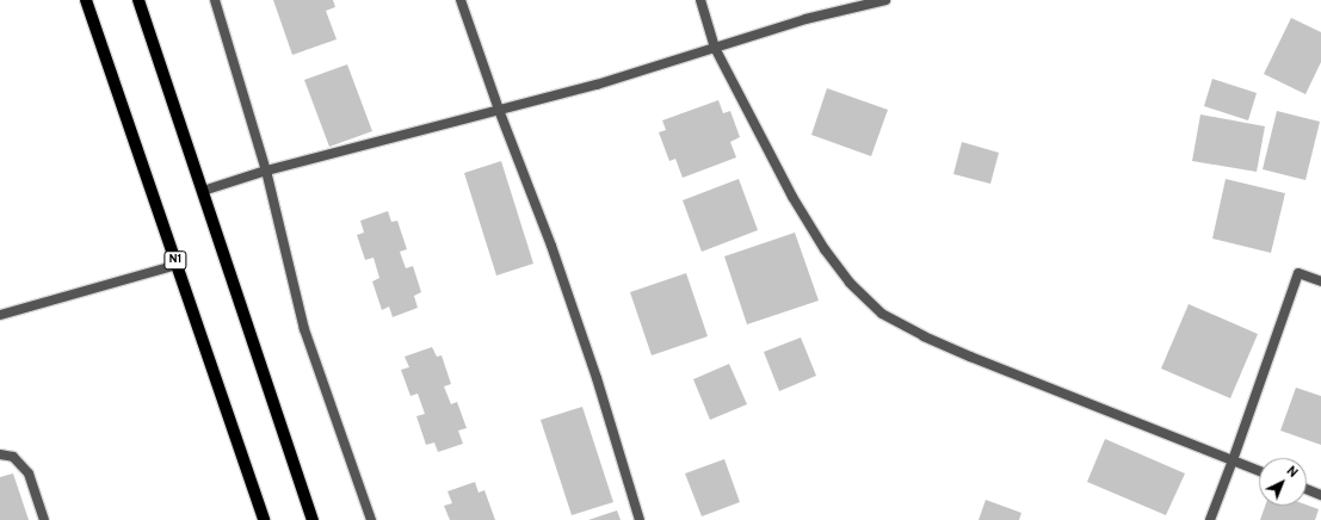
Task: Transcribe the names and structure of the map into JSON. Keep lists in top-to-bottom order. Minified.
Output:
{"streets":{"main road":["N1"]},"north":"top right"}
